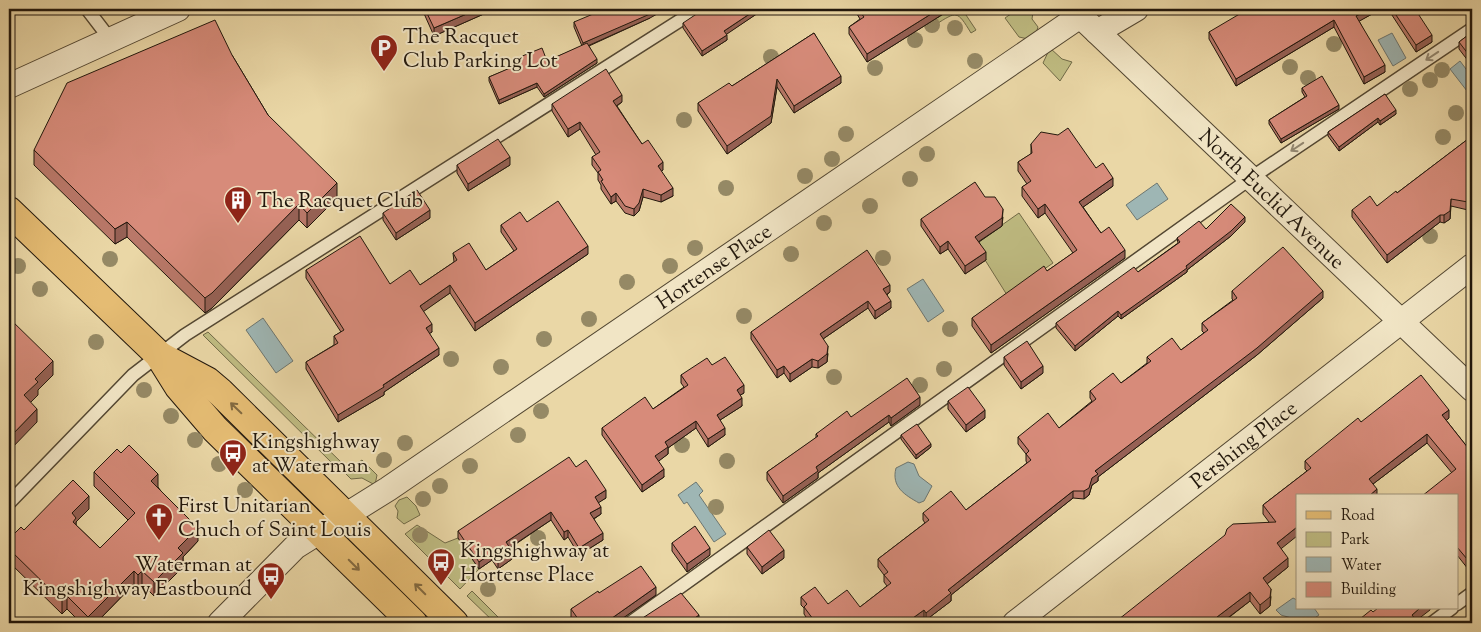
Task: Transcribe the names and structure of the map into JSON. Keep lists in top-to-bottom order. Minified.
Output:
{"streets":{"street":["North Euclid Avenue","Hortense Place","Pershing Place"]},"crossings":[["North Euclid Avenue","Hortense Place"],["North Euclid Avenue","Pershing Place"]],"places":{"parking":["The Racquet Club Parking Lot"],"building":["The Racquet Club"],"bus stop":["Kingshighway at Waterman","Kingshighway at Hortense Place","Waterman at Kingshighway Eastbound"],"church":["First Unitarian Chuch of Saint Louis"]},"legend":["Road","Park","Water","Building"]}
